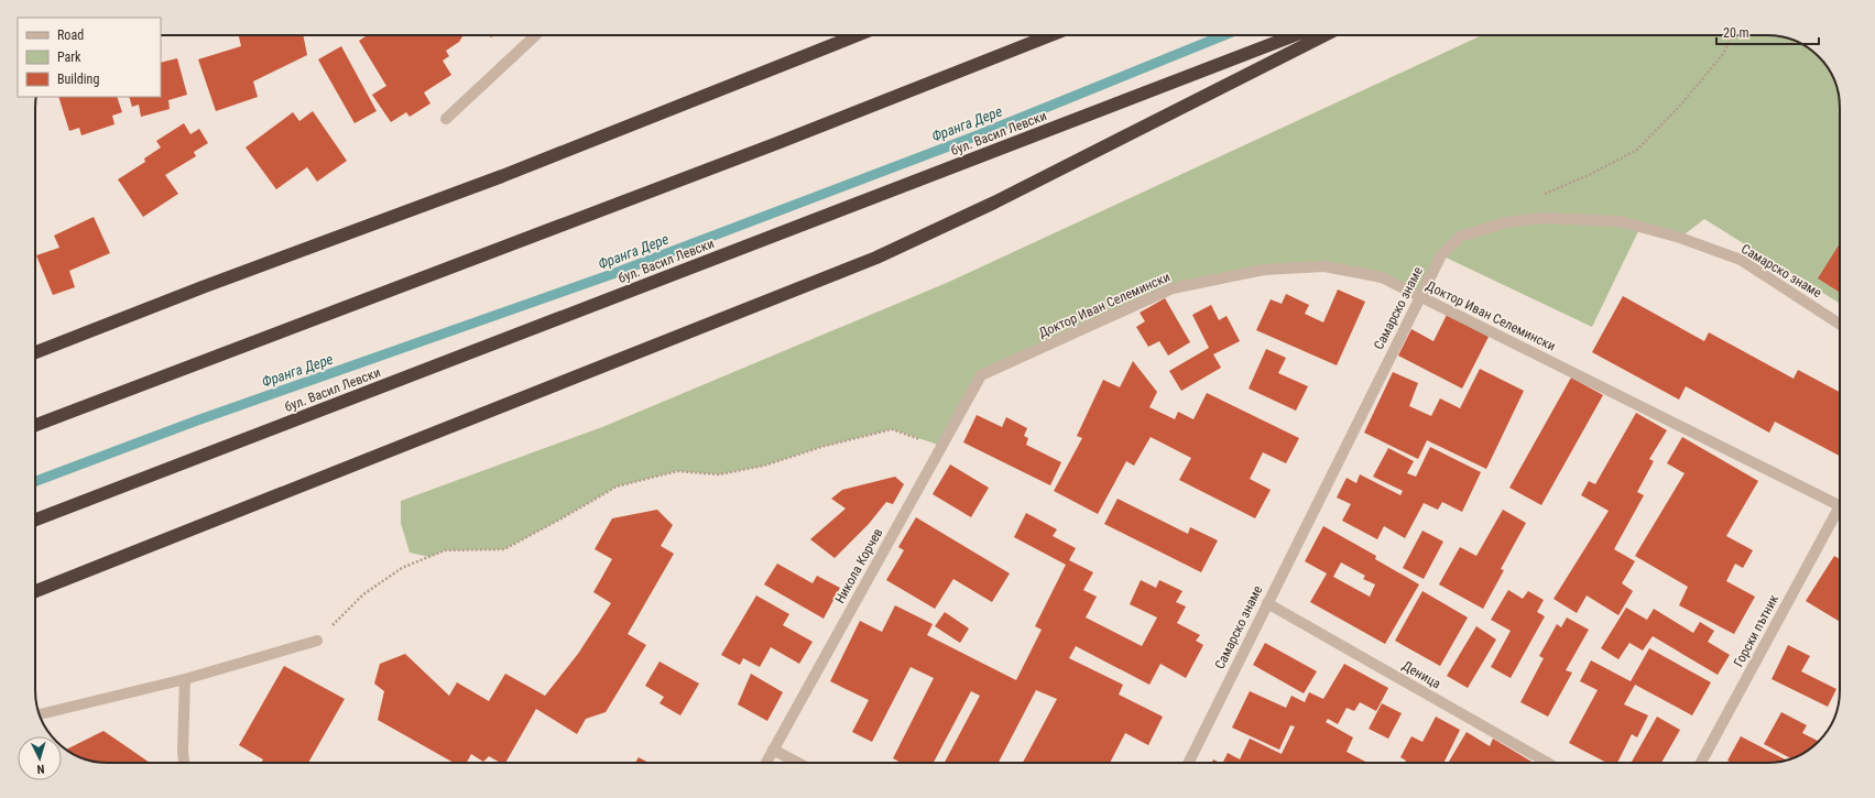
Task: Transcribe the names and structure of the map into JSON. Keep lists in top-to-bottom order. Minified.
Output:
{"streets":{"highway":["бул. Васил Левски"],"street":["Самарско знаме","Доктор Иван Селемински","Никола Корчев","Горски пътник","Деница"]},"crossings":[["Самарско знаме","Доктор Иван Селемински"],["Самарско знаме","Деница"],["Доктор Иван Селемински","Никола Корчев"]],"water":["Франга Дере"],"legend":["Road","Park","Building"],"scale_bar":"20 m","north":"bottom"}
